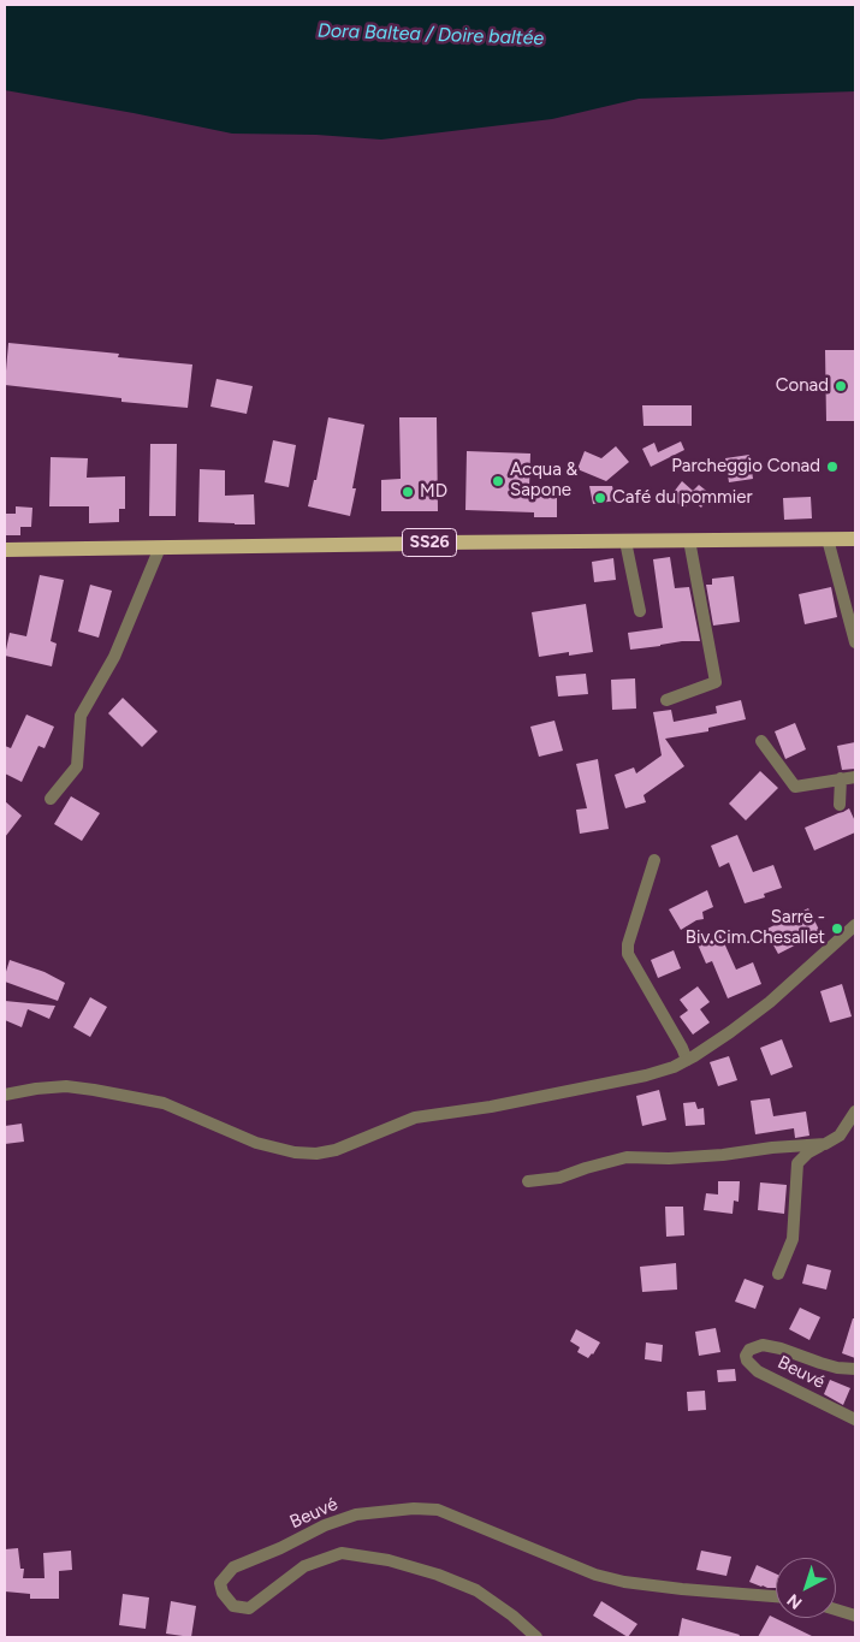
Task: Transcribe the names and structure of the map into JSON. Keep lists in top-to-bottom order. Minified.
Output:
{"streets":{"main road":["SS26"],"street":["Beuvé"]},"water":["Dora Baltea / Doire baltée"],"places":["Conad","Parcheggio Conad","Acqua & Sapone","MD","Café du pommier","Sarre - Biv.Cim.Chesallet"],"north":"bottom left"}
